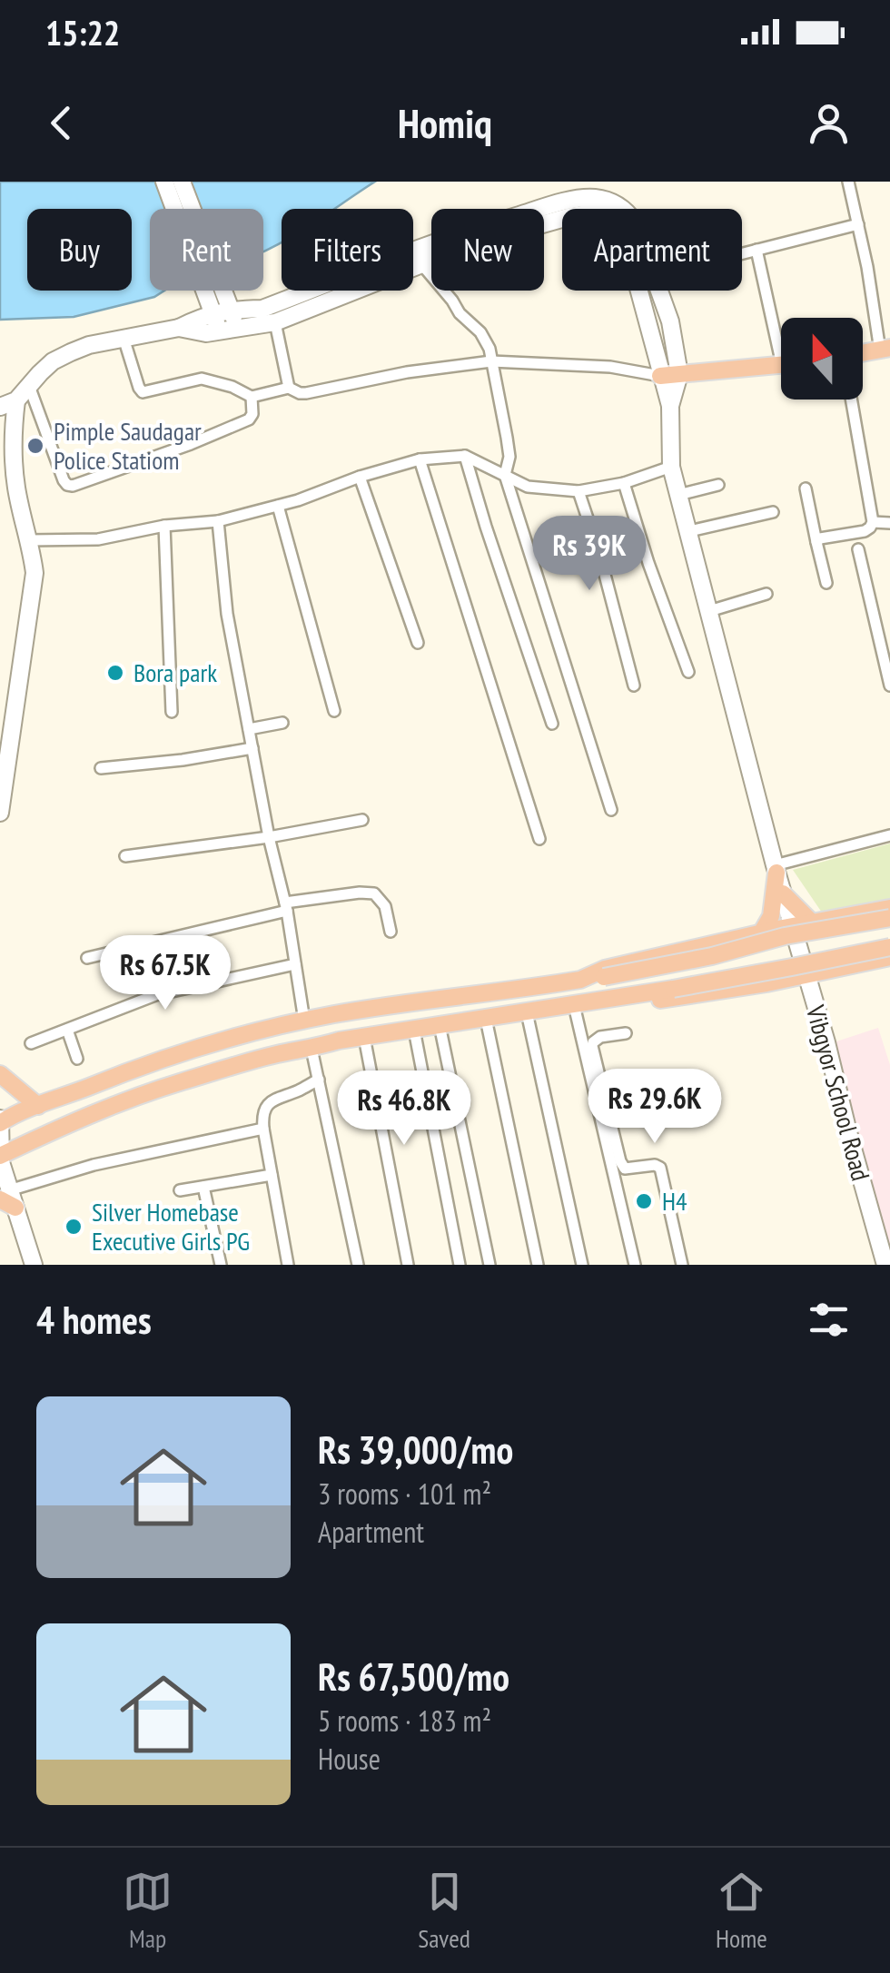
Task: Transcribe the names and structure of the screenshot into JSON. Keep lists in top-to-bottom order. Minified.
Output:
{"streets":{"main road":["Vibgyor School Road"]},"places":["Pimple Saudagar Police Statiom","Bora park","H4","Silver Homebase Executive Girls PG"],"north":"top","page":{"status":"15:22","header":"Homiq","chip":["Buy","Rent","Filters","New","Apartment"],"price":["Rs 39K","Rs 67.5K","Rs 29.6K","Rs 46.8K"],"heading":"4 homes","list":[{"name":"Rs 39,000/mo","note":"3 rooms · 101 m² · Apartment"},{"name":"Rs 67,500/mo","note":"5 rooms · 183 m² · House"}],"tabs":["Map","Saved","Home"]}}
